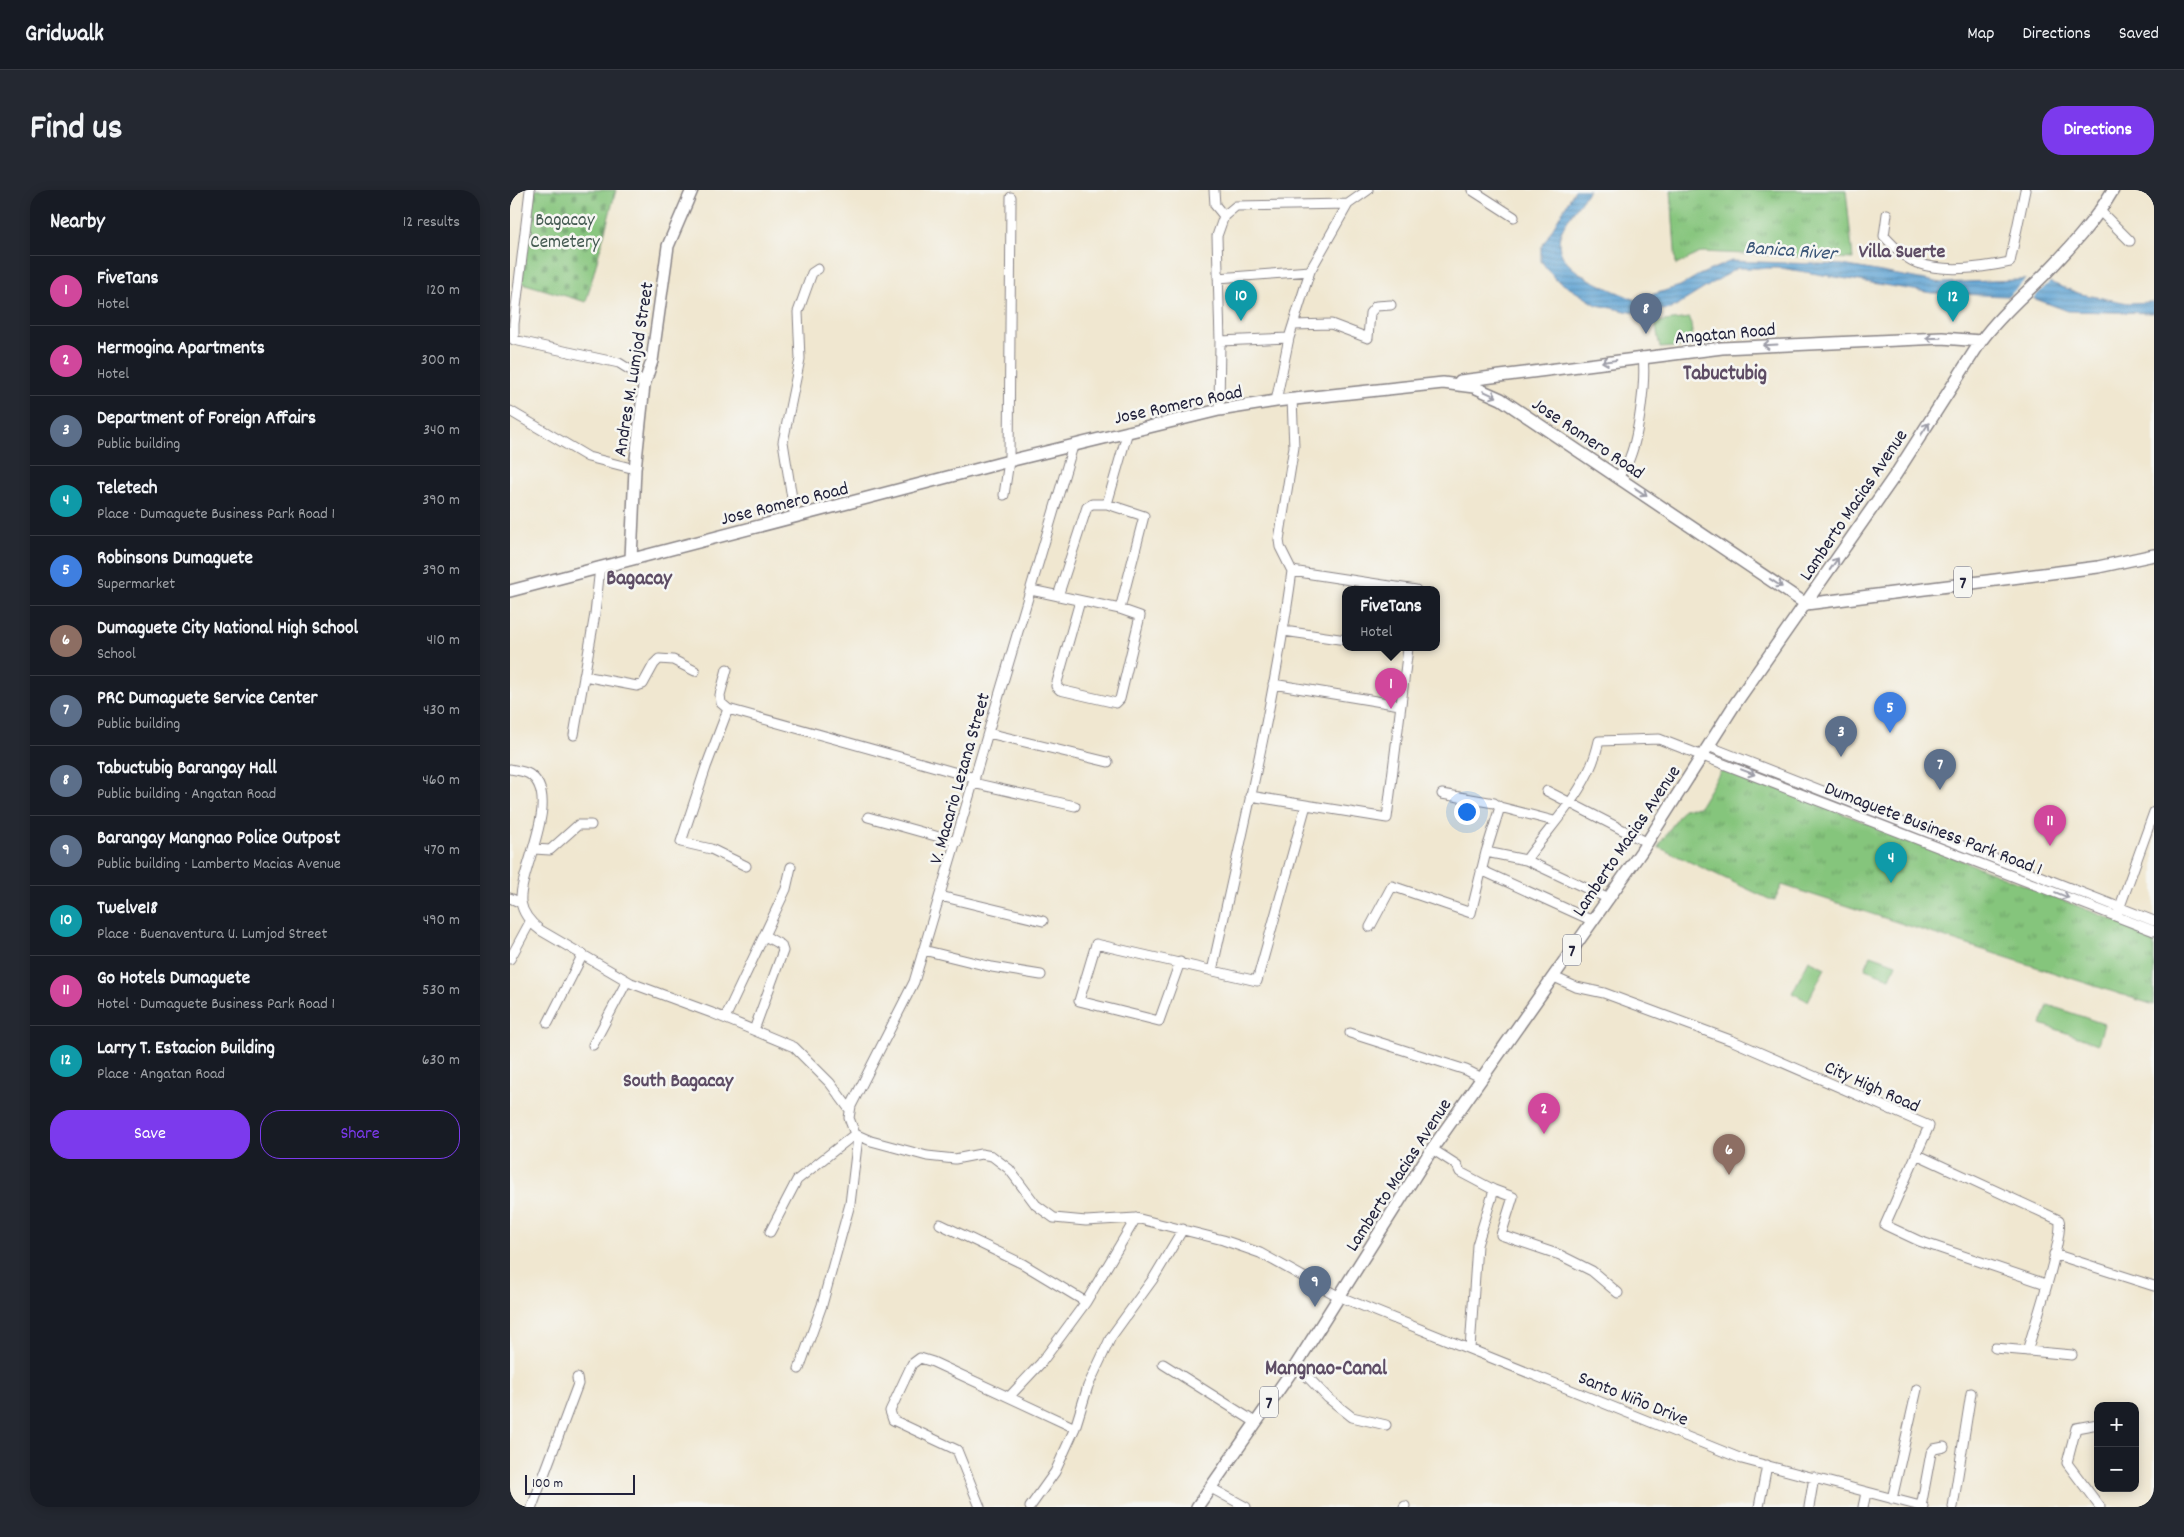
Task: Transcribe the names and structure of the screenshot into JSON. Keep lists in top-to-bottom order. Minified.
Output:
{"streets":{"main road":["Angatan Road","Andres M. Lumjod Street","Jose Romero Road","Lamberto Macias Avenue","7"],"street":["V. Macario Lezana Street","Dumaguete Business Park Road 1","City High Road","Santo Niño Drive"]},"crossings":[["Angatan Road","Jose Romero Road"],["Angatan Road","Lamberto Macias Avenue"],["Angatan Road","7"],["Andres M. Lumjod Street","Jose Romero Road"],["Jose Romero Road","Lamberto Macias Avenue"],["Jose Romero Road","7"],["Jose Romero Road","V. Macario Lezana Street"],["Lamberto Macias Avenue","7"],["Lamberto Macias Avenue","Dumaguete Business Park Road 1"],["Lamberto Macias Avenue","City High Road"],["Lamberto Macias Avenue","Santo Niño Drive"]],"one_way":["Angatan Road"],"districts":["Villa Suerte","Tabuctubig","Bagacay","South Bagacay","Mangnao-Canal"],"water":["Banica River"],"parks":["Bagacay Cemetery"],"scale_bar":"100 m","page":{"header":"Gridwalk","nav":["Map","Directions","Saved"],"title":"Find us","buttons":["Directions",["Save","Share"]],"heading":["Nearby","12 results"],"list":[{"mark":"1","name":"FiveTans","note":"Hotel","value":"120 m"},{"mark":"2","name":"Hermogina Apartments","note":"Hotel","value":"300 m"},{"mark":"3","name":"Department of Foreign Affairs","note":"Public building","value":"340 m"},{"mark":"4","name":"Teletech","note":"Place · Dumaguete Business Park Road 1","value":"390 m"},{"mark":"5","name":"Robinsons Dumaguete","note":"Supermarket","value":"390 m"},{"mark":"6","name":"Dumaguete City National High School","note":"School","value":"410 m"},{"mark":"7","name":"PRC Dumaguete Service Center","note":"Public building","value":"430 m"},{"mark":"8","name":"Tabuctubig Barangay Hall","note":"Public building · Angatan Road","value":"460 m"},{"mark":"9","name":"Barangay Mangnao Police Outpost","note":"Public building · Lamberto Macias Avenue","value":"470 m"},{"mark":"10","name":"Twelve18","note":"Place · Buenaventura U. Lumjod Street","value":"490 m"},{"mark":"11","name":"Go Hotels Dumaguete","note":"Hotel · Dumaguete Business Park Road 1","value":"530 m"},{"mark":"12","name":"Larry T. Estacion Building","note":"Place · Angatan Road","value":"630 m"}],"pins":["10","12","8","1","5","3","7","11","4","2","6","9"],"popup":["FiveTans","Hotel"],"map_buttons":["+","−"],"scale":"100 m"}}
